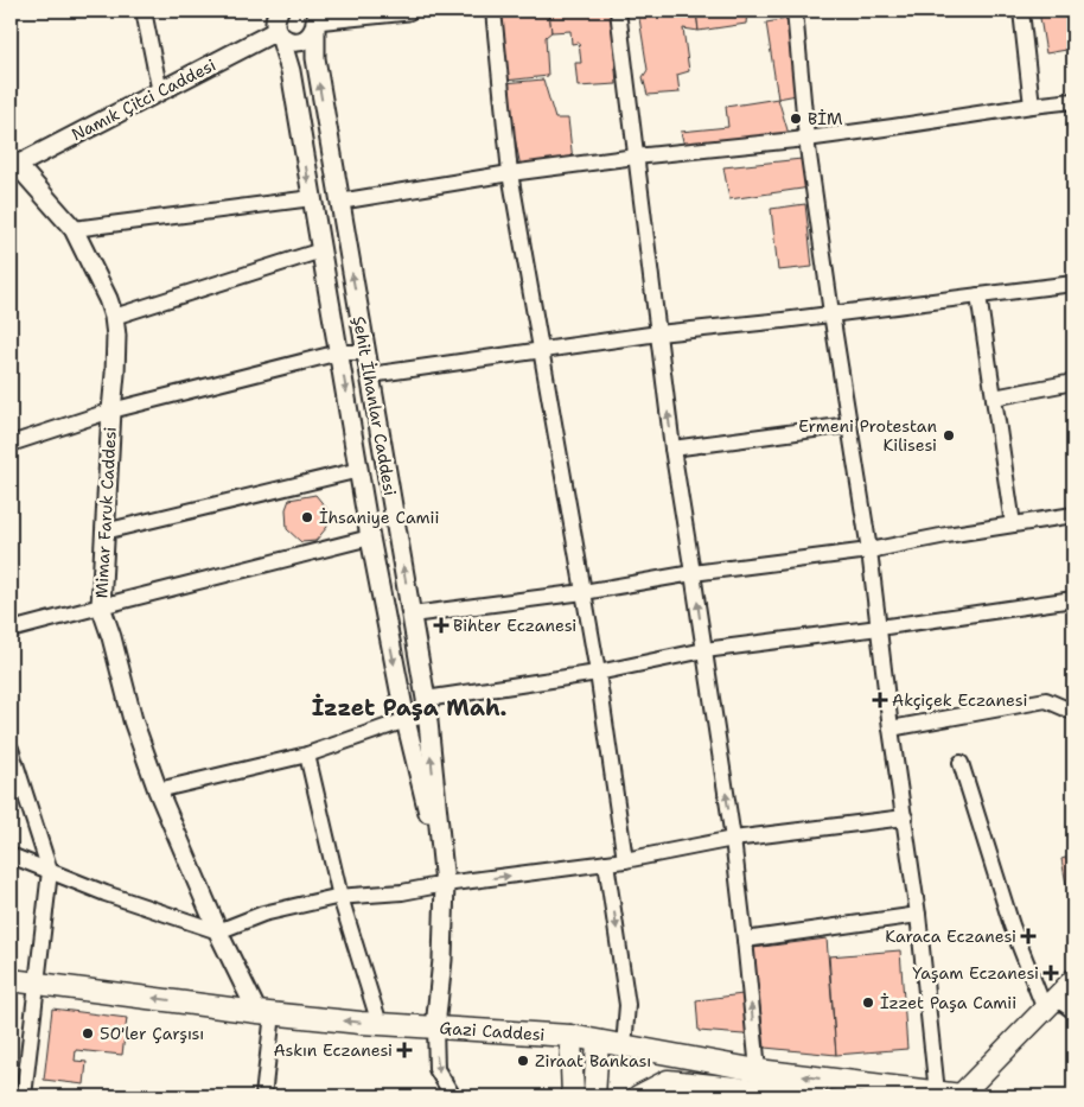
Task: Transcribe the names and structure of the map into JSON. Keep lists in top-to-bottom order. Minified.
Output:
{"streets":{"main road":["Gazi Caddesi"],"street":["Namık Çitci Caddesi","Şehit İlhanlar Caddesi","Mimar Faruk Caddesi"]},"crossings":[["Namık Çitci Caddesi","Şehit İlhanlar Caddesi"],["Namık Çitci Caddesi","Mimar Faruk Caddesi"],["Mimar Faruk Caddesi","Gazi Caddesi"]],"one_way":["Gazi Caddesi"],"districts":["İzzet Paşa Mah."],"places":{"other":["BİM","Ermeni Protestan Kilisesi","İhsaniye Camii","İzzet Paşa Camii","50'ler Çarşısı","Ziraat Bankası"],"health":["Bihter Eczanesi","Akçiçek Eczanesi","Karaca Eczanesi","Yaşam Eczanesi","Askın Eczanesi"]}}
